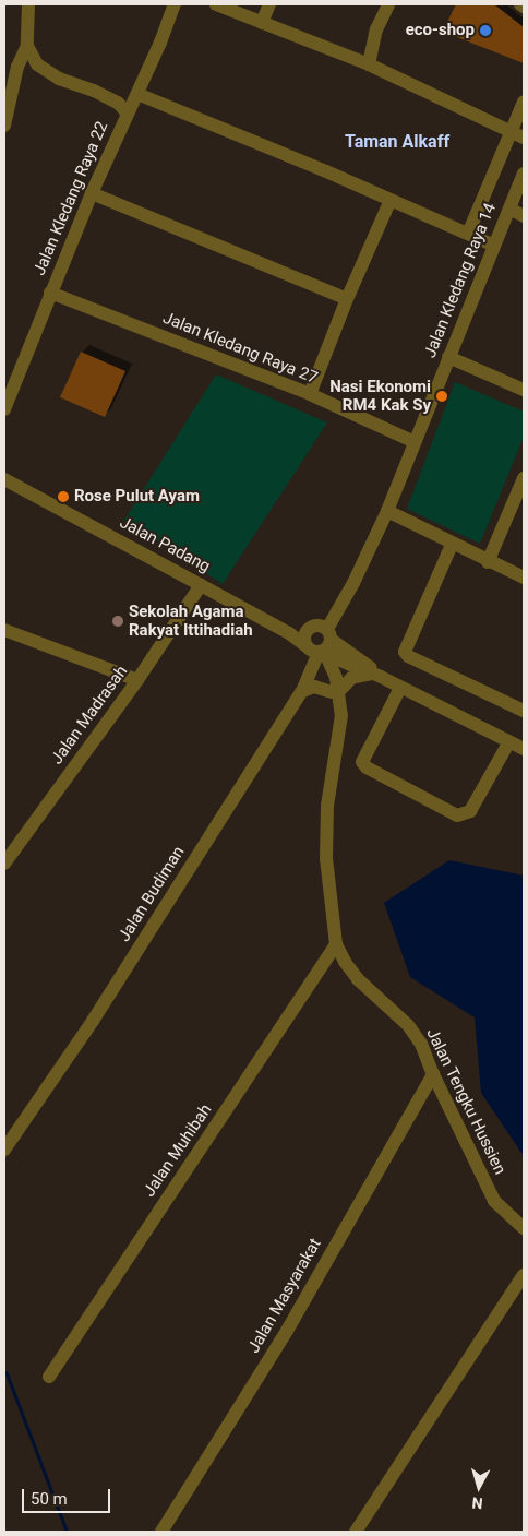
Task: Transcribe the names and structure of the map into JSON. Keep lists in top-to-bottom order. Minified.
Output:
{"streets":{"street":["Jalan Kledang Raya 22","Jalan Kledang Raya 14","Jalan Kledang Raya 27","Jalan Padang","Jalan Madrasah","Jalan Budiman","Jalan Tengku Hussien","Jalan Muhibah","Jalan Masyarakat"]},"crossings":[["Jalan Kledang Raya 22","Jalan Kledang Raya 27"],["Jalan Kledang Raya 14","Jalan Kledang Raya 27"],["Jalan Kledang Raya 14","Jalan Padang"],["Jalan Kledang Raya 14","Jalan Budiman"],["Jalan Padang","Jalan Madrasah"],["Jalan Padang","Jalan Budiman"],["Jalan Tengku Hussien","Jalan Muhibah"],["Jalan Tengku Hussien","Jalan Masyarakat"]],"districts":["Taman Alkaff"],"places":["eco-shop","Nasi Ekonomi RM4 Kak Sy","Rose Pulut Ayam","Sekolah Agama Rakyat Ittihadiah"],"scale_bar":"50 m","north":"bottom"}
